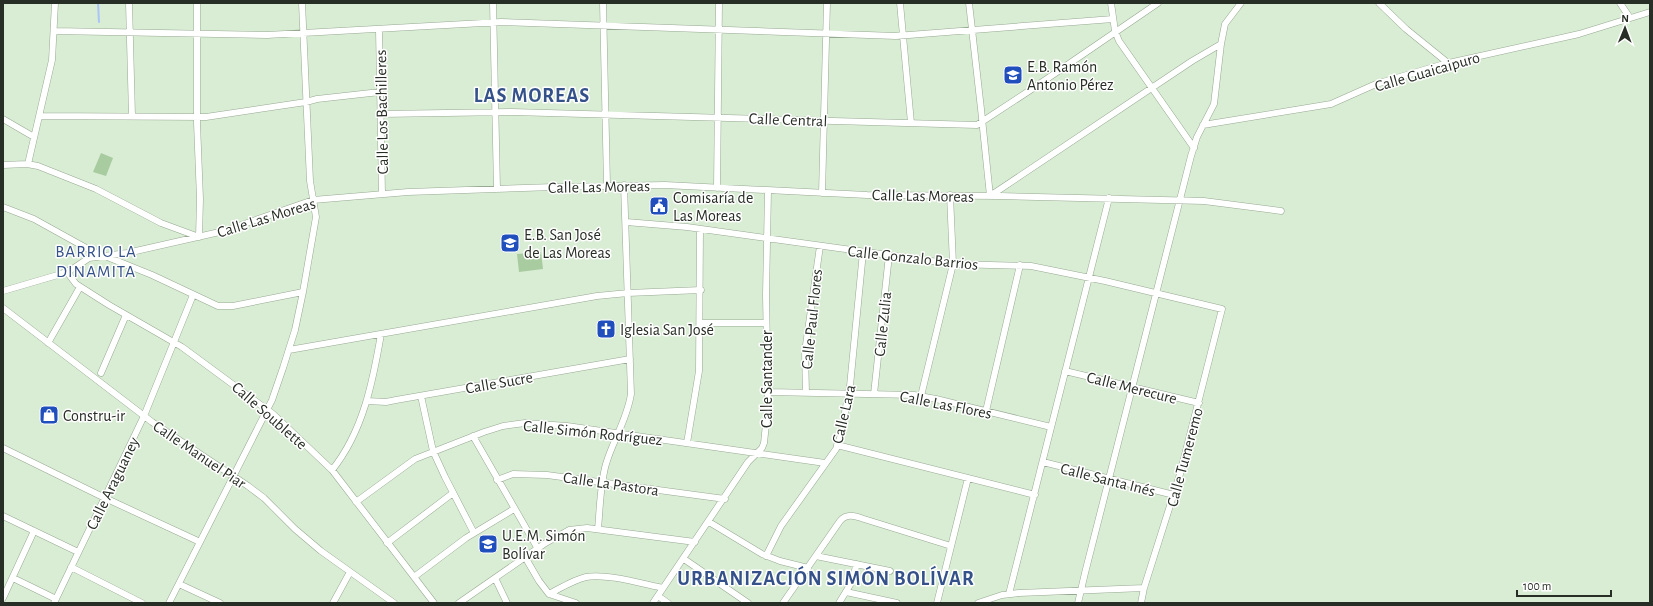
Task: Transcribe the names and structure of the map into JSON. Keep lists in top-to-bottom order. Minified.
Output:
{"streets":{"street":["Calle Guaicaipuro","Calle Los Bachilleres","Calle Central","Calle Las Moreas","Calle Gonzalo Barrios","Calle Paul Flores","Calle Zulia","Calle Santander","Calle Sucre","Calle Merecure","Calle Las Flores","Calle Lara","Calle Soublette","Calle Simón Rodríguez","Calle Manuel Piar","Calle Tumeremo","Calle Santa Inés","Calle Araguaney","Calle La Pastora"]},"crossings":[["Calle Los Bachilleres","Calle Central"],["Calle Los Bachilleres","Calle Las Moreas"],["Calle Las Moreas","Calle Santander"],["Calle Las Moreas","Calle Soublette"],["Calle Gonzalo Barrios","Calle Paul Flores"],["Calle Gonzalo Barrios","Calle Zulia"],["Calle Gonzalo Barrios","Calle Santander"],["Calle Gonzalo Barrios","Calle Lara"],["Calle Gonzalo Barrios","Calle Tumeremo"],["Calle Paul Flores","Calle Las Flores"],["Calle Zulia","Calle Las Flores"],["Calle Santander","Calle Las Flores"],["Calle Santander","Calle Simón Rodríguez"],["Calle Santander","Calle La Pastora"],["Calle Merecure","Calle Tumeremo"],["Calle Las Flores","Calle Lara"],["Calle Lara","Calle Simón Rodríguez"],["Calle Soublette","Calle Simón Rodríguez"],["Calle Soublette","Calle Araguaney"],["Calle Manuel Piar","Calle Araguaney"],["Calle Tumeremo","Calle Santa Inés"]],"districts":["LAS MOREAS","BARRIO LA DINAMITA","URBANIZACIÓN SIMÓN BOLÍVAR"],"places":{"school or university":["E.B. Ramón Antonio Pérez","E.B. San José de Las Moreas","U.E.M. Simón Bolívar"],"public building":["Comisaría de Las Moreas"],"church":["Iglesia San José"],"shop":["Constru-ir"]},"scale_bar":"100 m","north":"top"}
